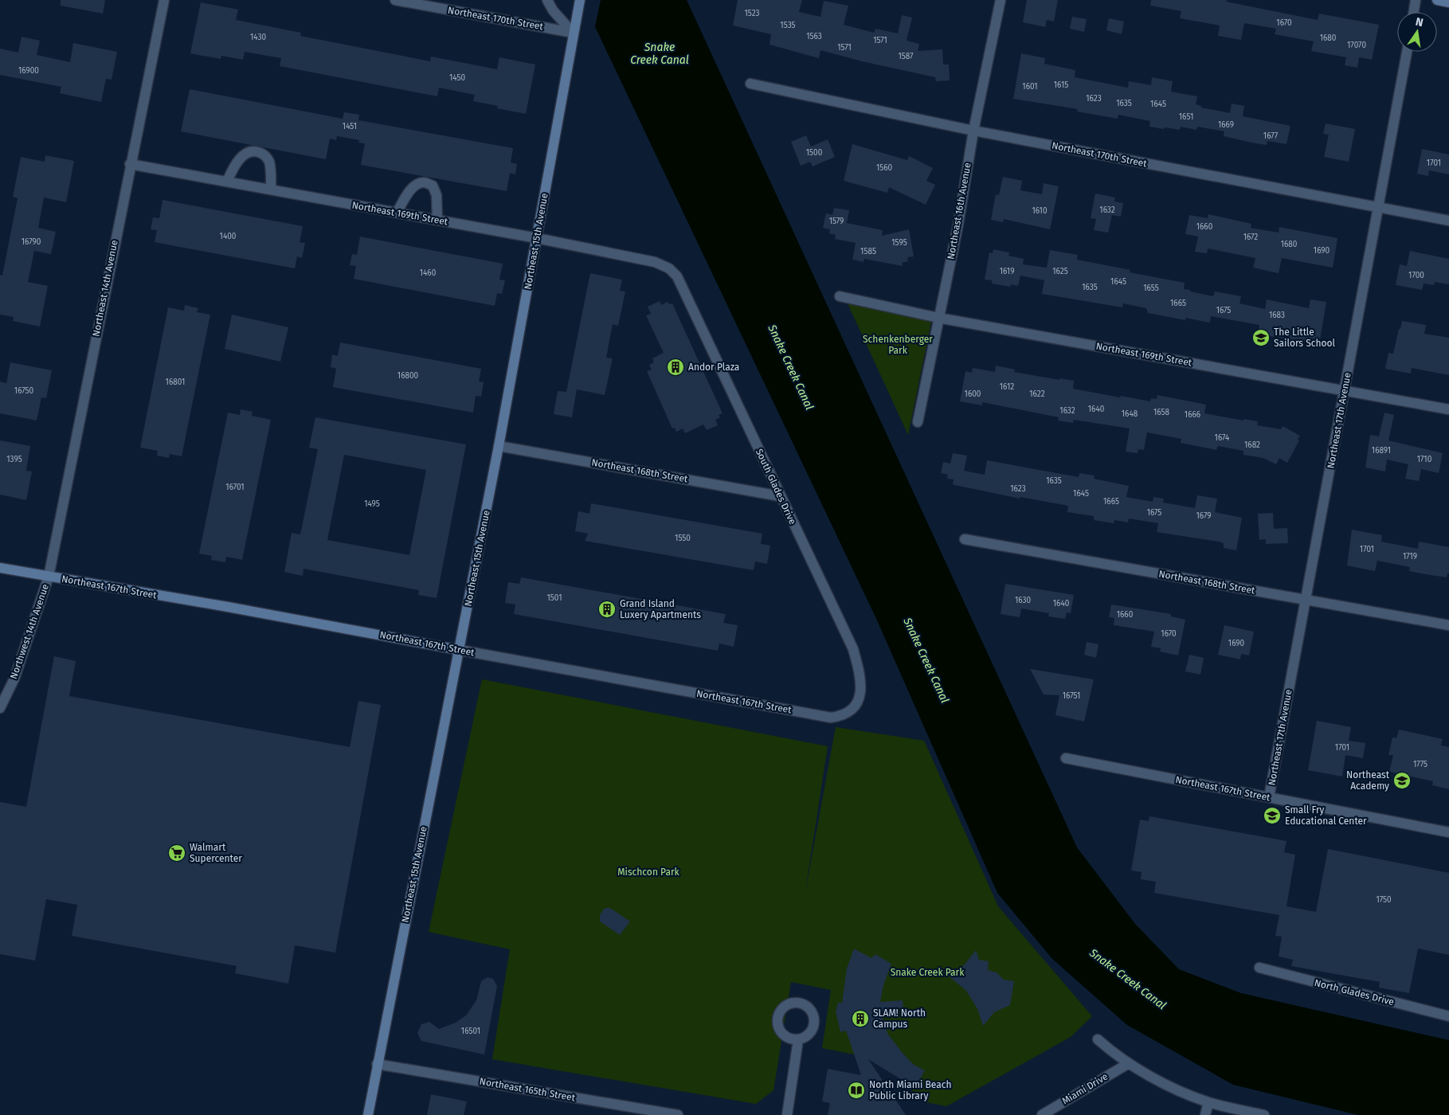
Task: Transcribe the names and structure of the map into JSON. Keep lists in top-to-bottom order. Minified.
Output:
{"streets":{"street":["Northeast 170th Street","Northeast 16th Avenue","Northeast 169th Street","Northeast 15th Avenue","Northeast 14th Avenue","Northeast 17th Avenue","Northeast 168th Street","South Glades Drive","Northeast 167th Street","Northwest 14th Avenue","North Glades Drive","Miami Drive","Northeast 165th Street"]},"crossings":[["Northeast 170th Street","Northeast 16th Avenue"],["Northeast 170th Street","Northeast 15th Avenue"],["Northeast 170th Street","Northeast 17th Avenue"],["Northeast 16th Avenue","Northeast 169th Street"],["Northeast 169th Street","Northeast 15th Avenue"],["Northeast 169th Street","Northeast 14th Avenue"],["Northeast 169th Street","Northeast 17th Avenue"],["Northeast 169th Street","South Glades Drive"],["Northeast 15th Avenue","Northeast 168th Street"],["Northeast 15th Avenue","Northeast 167th Street"],["Northeast 15th Avenue","Northeast 165th Street"],["Northeast 14th Avenue","Northeast 167th Street"],["Northeast 14th Avenue","Northwest 14th Avenue"],["Northeast 17th Avenue","Northeast 168th Street"],["Northeast 17th Avenue","Northeast 167th Street"],["Northeast 168th Street","South Glades Drive"],["South Glades Drive","Northeast 167th Street"],["Northeast 167th Street","Northwest 14th Avenue"]],"water":["Snake Creek Canal"],"parks":["Schenkenberger Park","Mischcon Park","Snake Creek Park"],"places":{"school or university":["The Little Sailors School","Northeast Academy","Small Fry Educational Center"],"building":["Andor Plaza","Grand Island Luxery Apartments","SLAM! North Campus"],"supermarket":["Walmart Supercenter"],"library":["North Miami Beach Public Library"]},"house_numbers":["1523","1670","1535","1563","1430","1680","1571","17070","1571","1587","16900","1450","1615","1601","1623","1635","1645","1651","1669","1451","1677","1500","1701","1560","1632","1610","1579","1660","1400","1672","16790","1595","1680","1690","1585","1619","1625","1460","1700","1645","1635","1655","1665","1675","1683","16800","16801","1612","16750","1600","1622","1640","1632","1658","1648","1666","1674","1682","16891","1395","1710","1635","16701","1623","1645","1665","1495","1675","1679","1550","1701","1719","1501","1630","1640","1660","1670","1690","16751","1701","1775","1750","16501"],"north":"top"}
